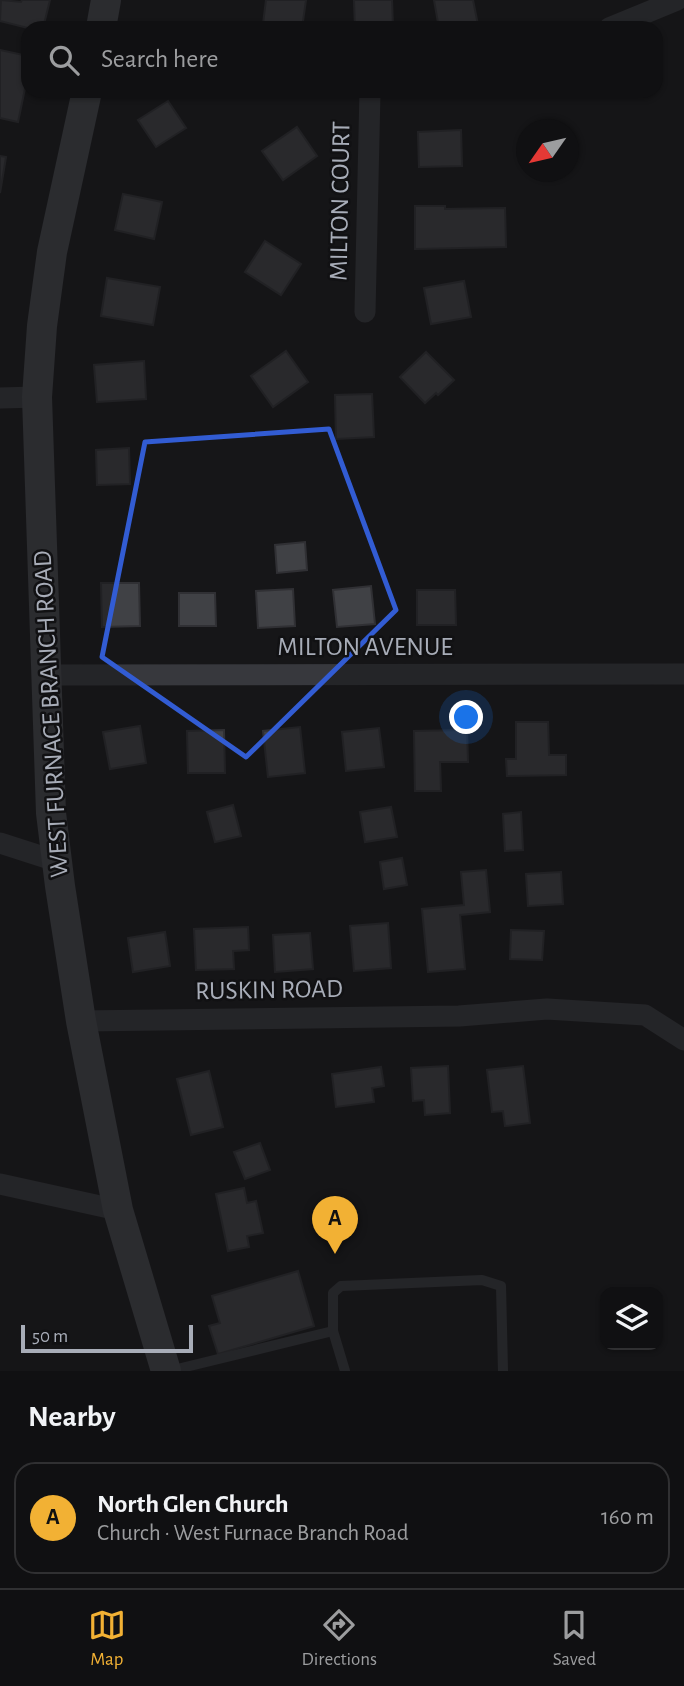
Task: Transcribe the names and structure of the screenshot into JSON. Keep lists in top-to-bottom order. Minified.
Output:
{"streets":{"street":["MILTON COURT","MILTON AVENUE","WEST FURNACE BRANCH ROAD","RUSKIN ROAD"]},"crossings":[["MILTON AVENUE","WEST FURNACE BRANCH ROAD"],["WEST FURNACE BRANCH ROAD","RUSKIN ROAD"]],"scale_bar":"50 m","north":"bottom left","page":{"search":"Search here","pins":"A","scale":"50 m","heading":"Nearby","list":[{"mark":"A","name":"North Glen Church","note":"Church · West Furnace Branch Road","value":"160 m"}],"nav":["Map","Directions","Saved"]}}
